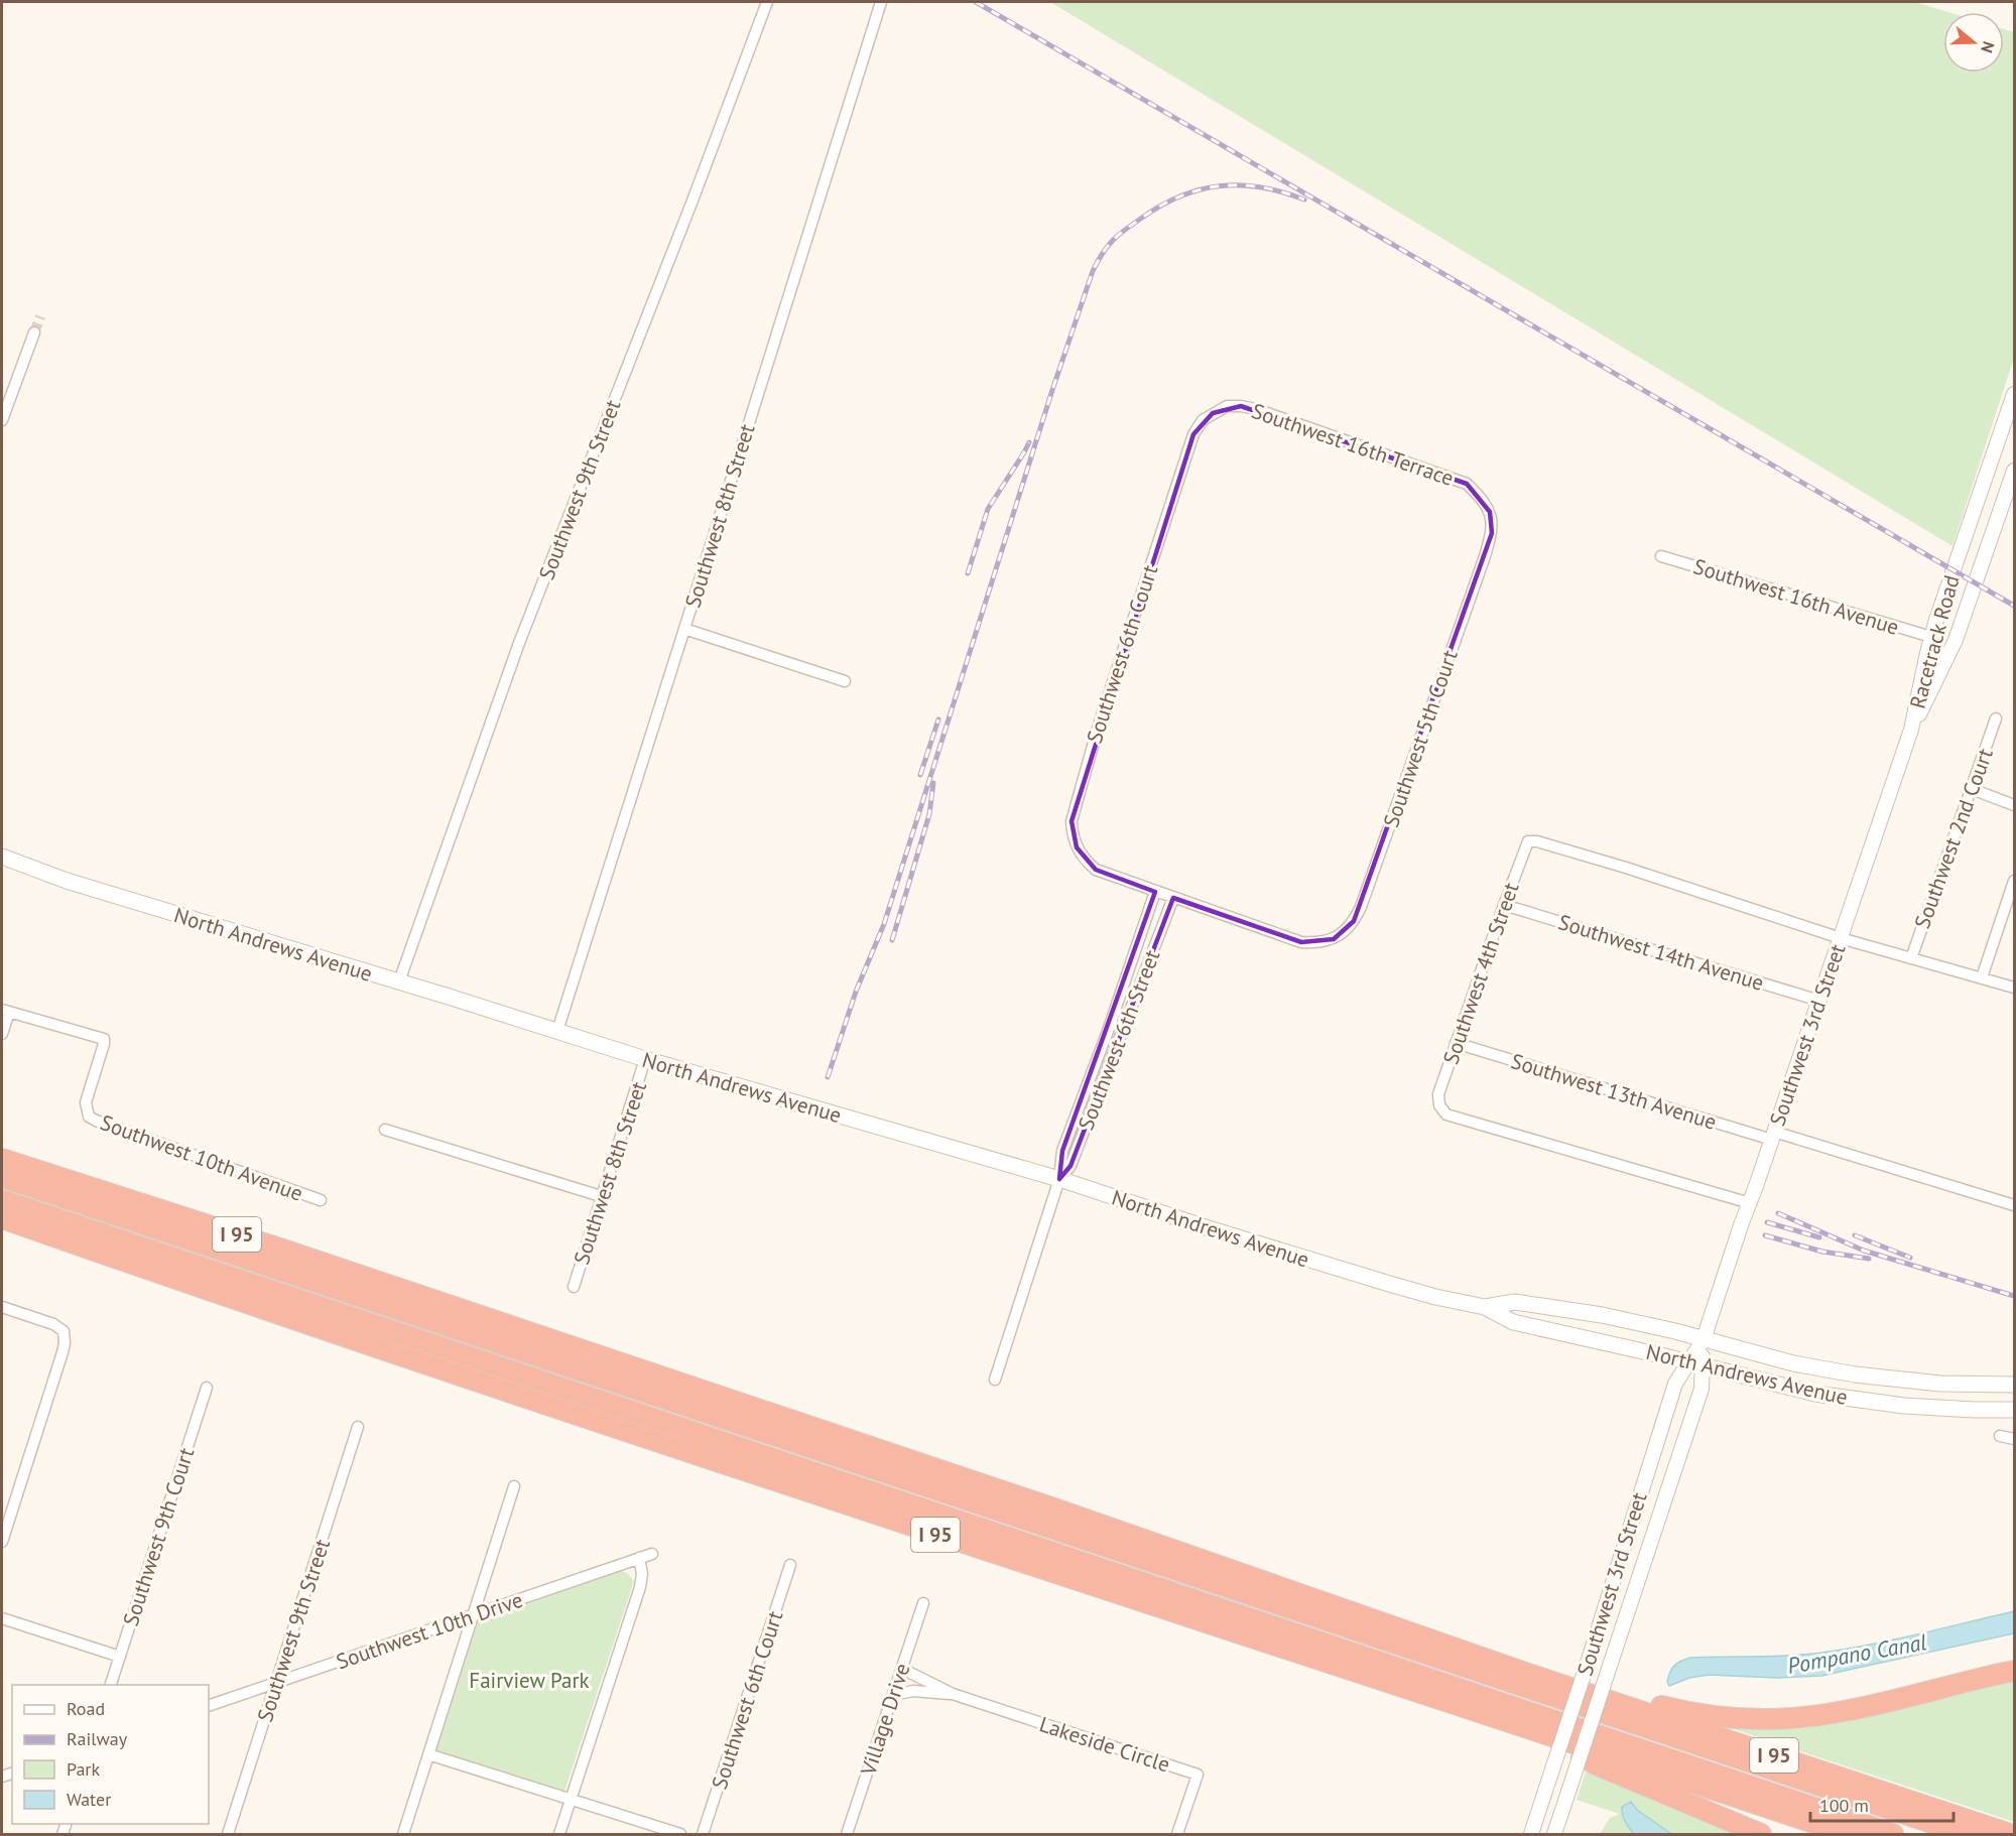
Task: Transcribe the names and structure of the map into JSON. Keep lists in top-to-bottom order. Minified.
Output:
{"streets":{"highway":["I 95"],"main road":["North Andrews Avenue"],"street":["Southwest 16th Terrace","Southwest 9th Street","Southwest 8th Street","Southwest 16th Avenue","Racetrack Road","Southwest 6th Court","Southwest 5th Court","Southwest 2nd Court","Southwest 14th Avenue","Southwest 4th Street","Southwest 3rd Street","Southwest 6th Street","Southwest 13th Avenue","Southwest 10th Avenue","Southwest 9th Court","Southwest 10th Drive","Village Drive","Lakeside Circle"]},"crossings":[["Southwest 16th Terrace","Southwest 6th Court"],["Southwest 16th Terrace","Southwest 5th Court"],["Southwest 9th Street","North Andrews Avenue"],["Southwest 9th Street","Southwest 10th Drive"],["Southwest 8th Street","North Andrews Avenue"],["Southwest 16th Avenue","Racetrack Road"],["Racetrack Road","Southwest 3rd Street"],["Southwest 6th Court","Southwest 6th Street"],["Southwest 5th Court","Southwest 6th Street"],["North Andrews Avenue","Southwest 3rd Street"],["North Andrews Avenue","Southwest 6th Street"],["Southwest 14th Avenue","Southwest 4th Street"],["Southwest 14th Avenue","Southwest 3rd Street"],["Southwest 4th Street","Southwest 3rd Street"],["Southwest 4th Street","Southwest 13th Avenue"],["Southwest 3rd Street","Southwest 13th Avenue"],["Village Drive","Lakeside Circle"]],"water":["Pompano Canal"],"parks":["Fairview Park"],"legend":["Road","Railway","Park","Water"],"scale_bar":"100 m","north":"right"}
